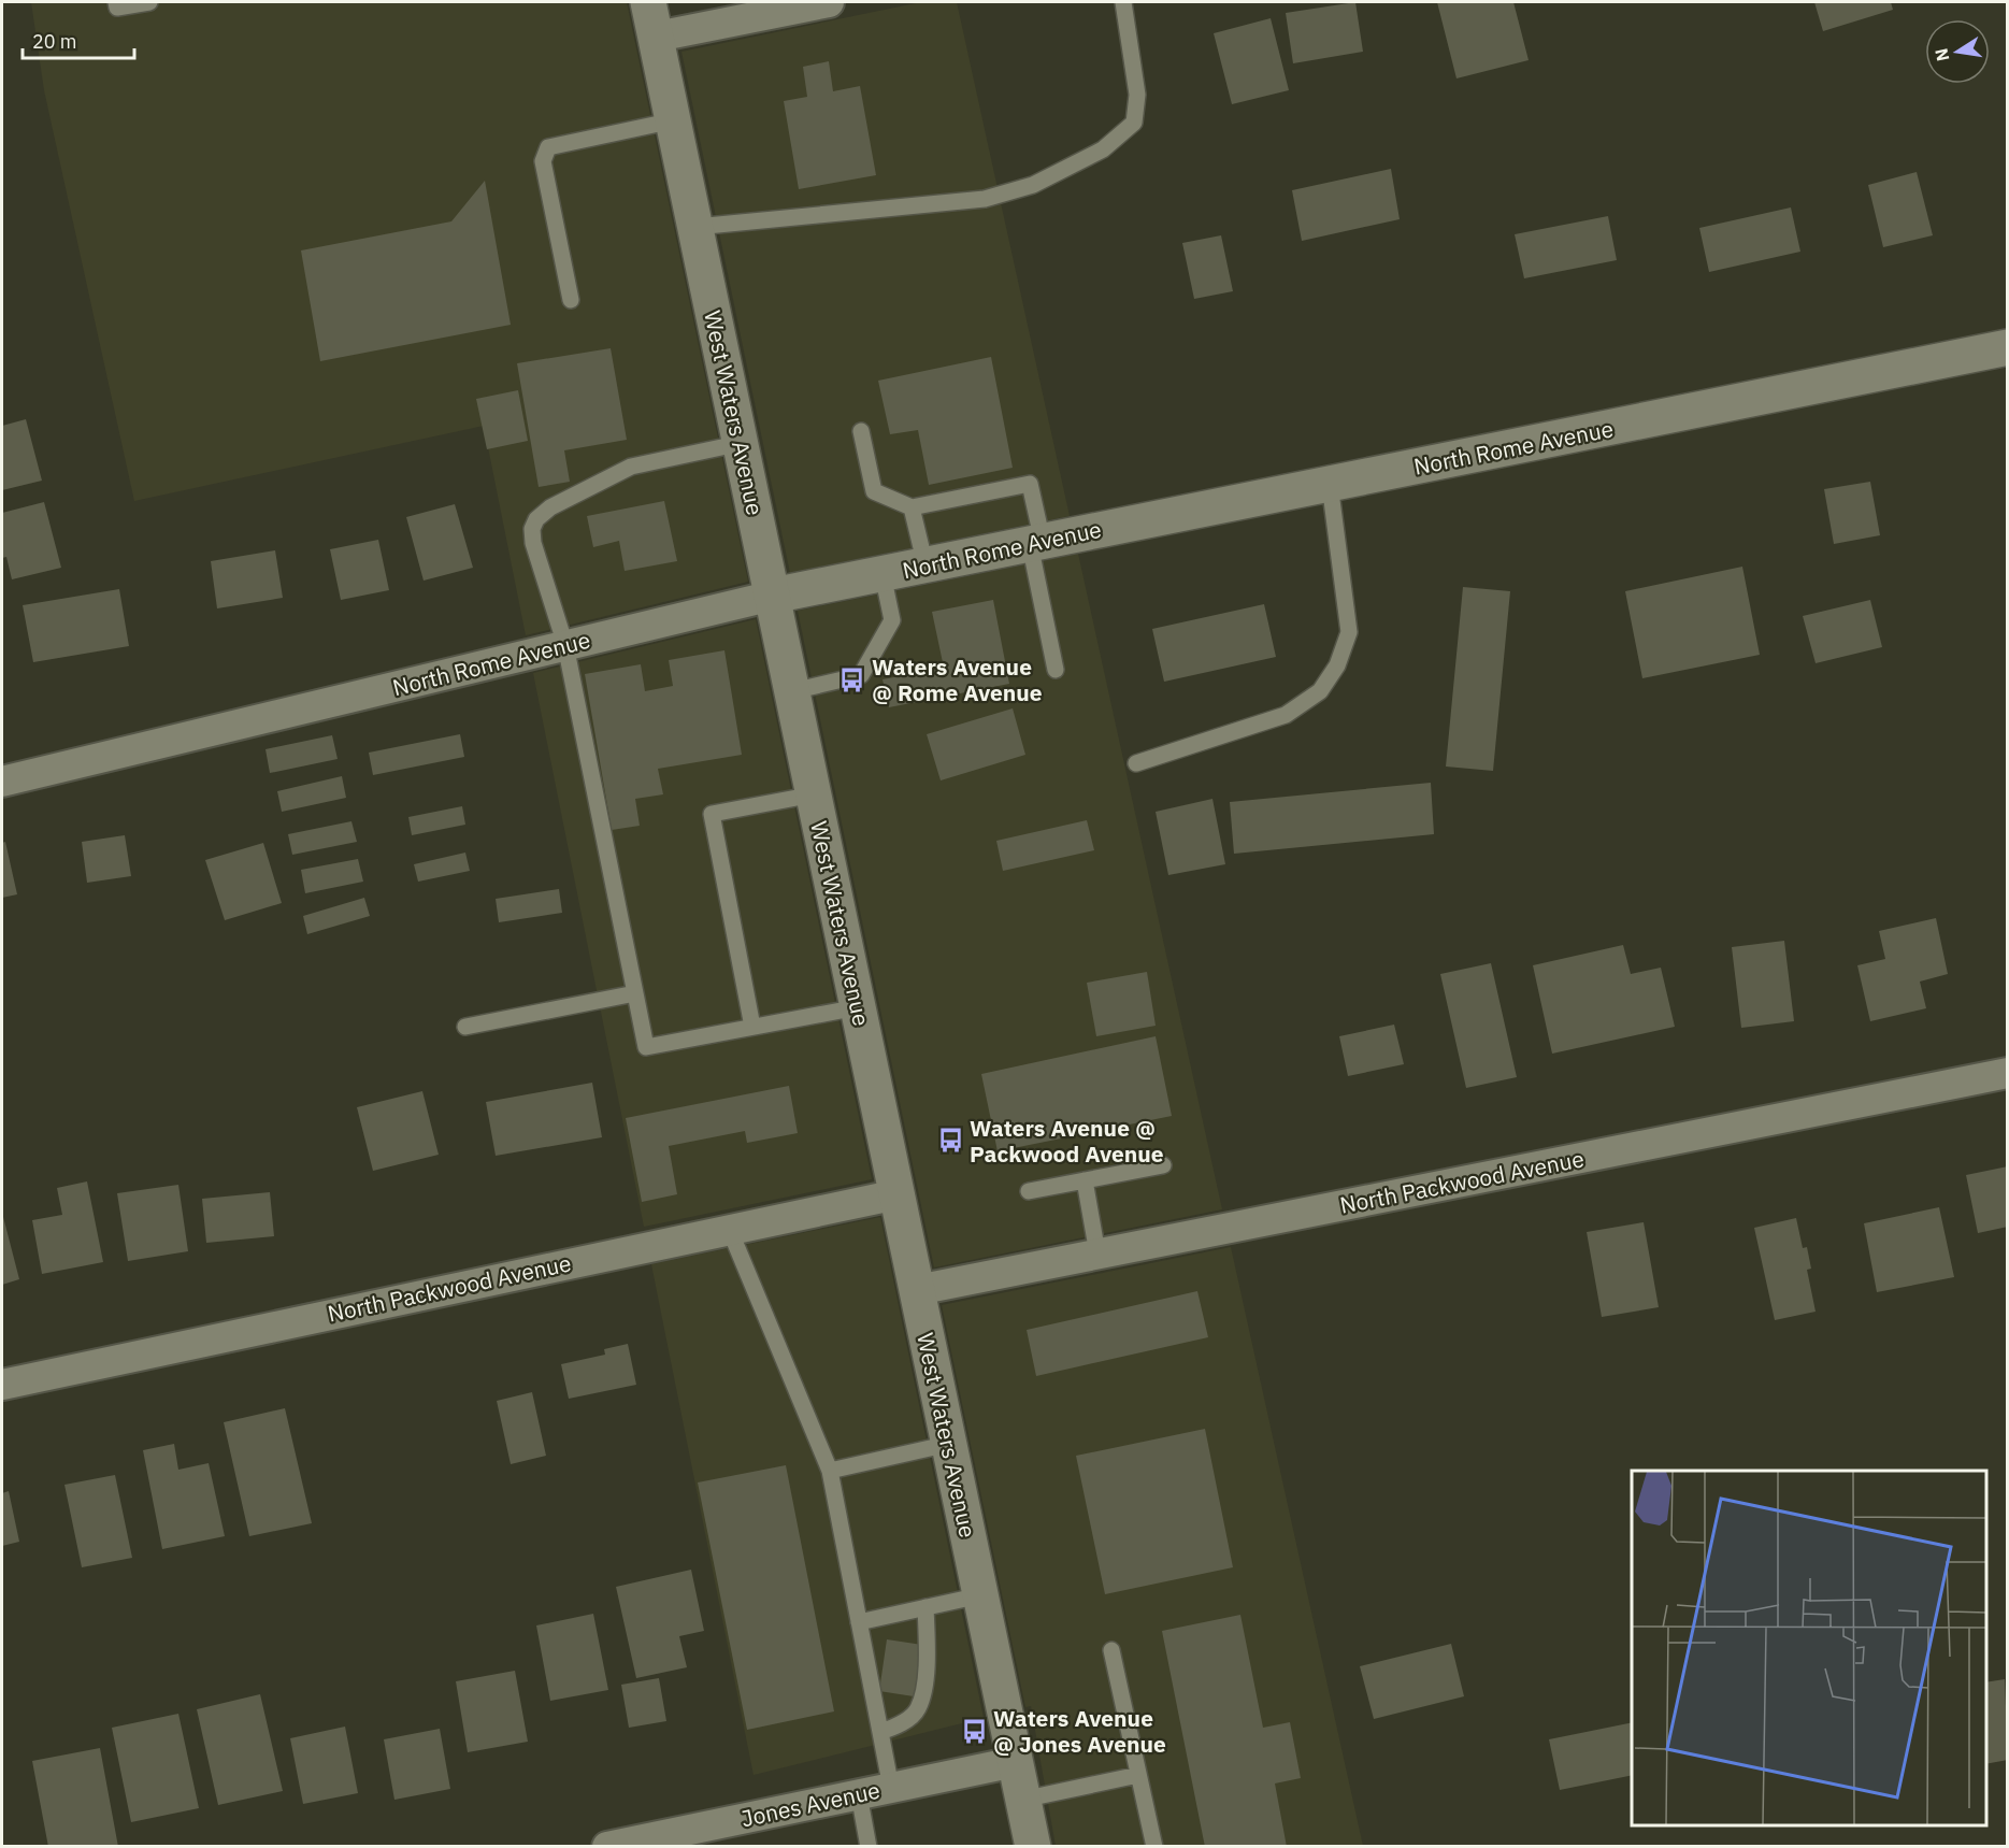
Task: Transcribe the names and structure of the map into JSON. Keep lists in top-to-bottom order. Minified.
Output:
{"streets":{"main road":["West Waters Avenue","North Rome Avenue"],"street":["North Packwood Avenue","Jones Avenue"]},"crossings":[["West Waters Avenue","North Rome Avenue"],["West Waters Avenue","North Packwood Avenue"],["West Waters Avenue","Jones Avenue"]],"places":{"bus stop":["Waters Avenue @ Rome Avenue","Waters Avenue @ Packwood Avenue","Waters Avenue @ Jones Avenue"]},"scale_bar":"20 m","north":"left"}
